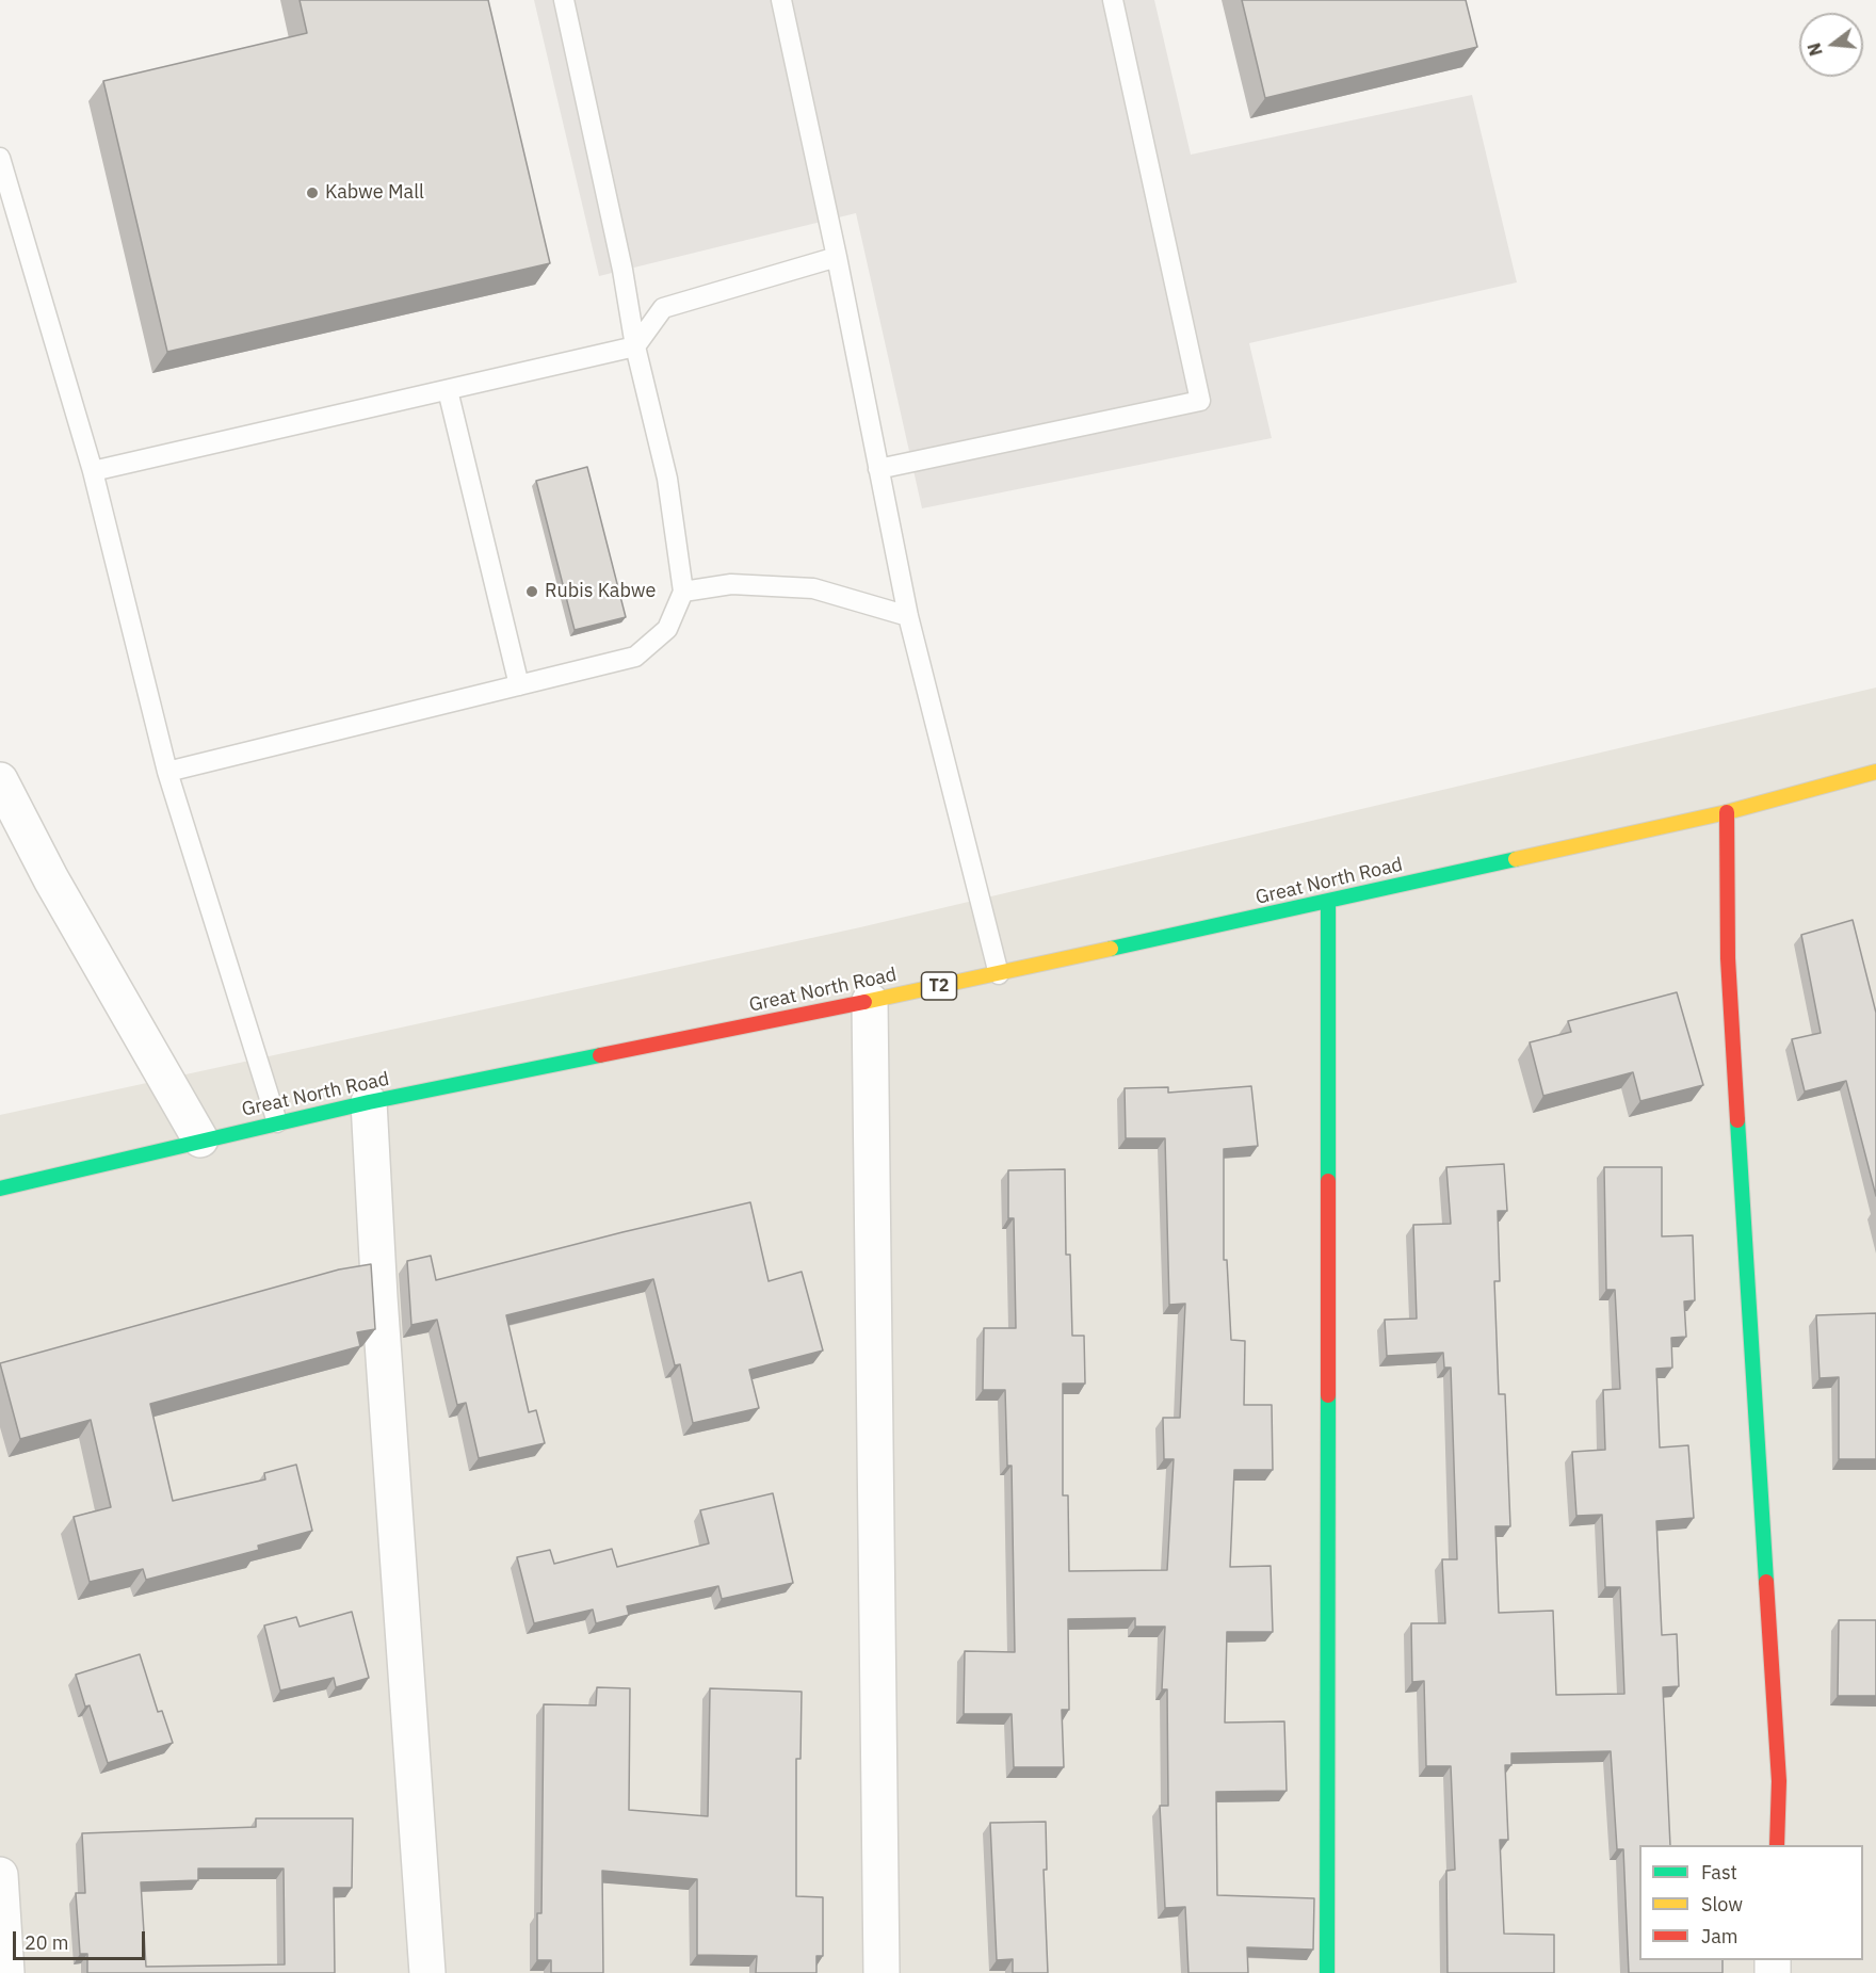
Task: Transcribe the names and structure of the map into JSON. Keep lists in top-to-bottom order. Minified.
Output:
{"streets":{"main road":["Great North Road","T2"]},"places":["Kabwe Mall","Rubis Kabwe"],"legend":["Fast","Slow","Jam"],"scale_bar":"20 m","north":"left"}
